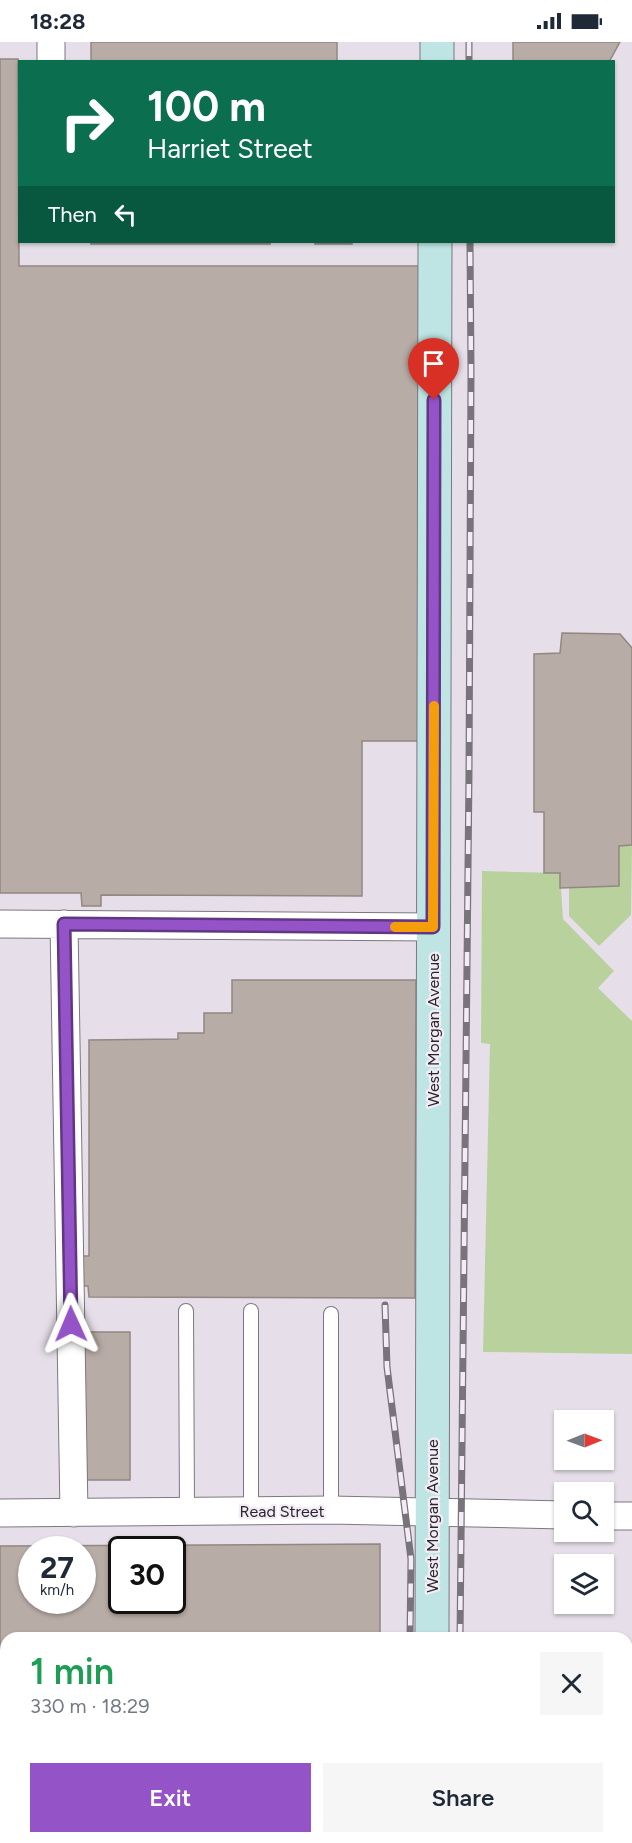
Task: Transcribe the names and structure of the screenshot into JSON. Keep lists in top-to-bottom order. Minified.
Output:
{"streets":{"street":["West Morgan Avenue","Read Street"]},"crossings":[["West Morgan Avenue","Read Street"]],"north":"right","page":{"status":"18:28","turn":["100 m","Harriet Street"],"then":"Then","speed":"27 km/h","limit":"30","heading":["1 min","330 m · 18:29"],"buttons":["Exit","Share"]}}
